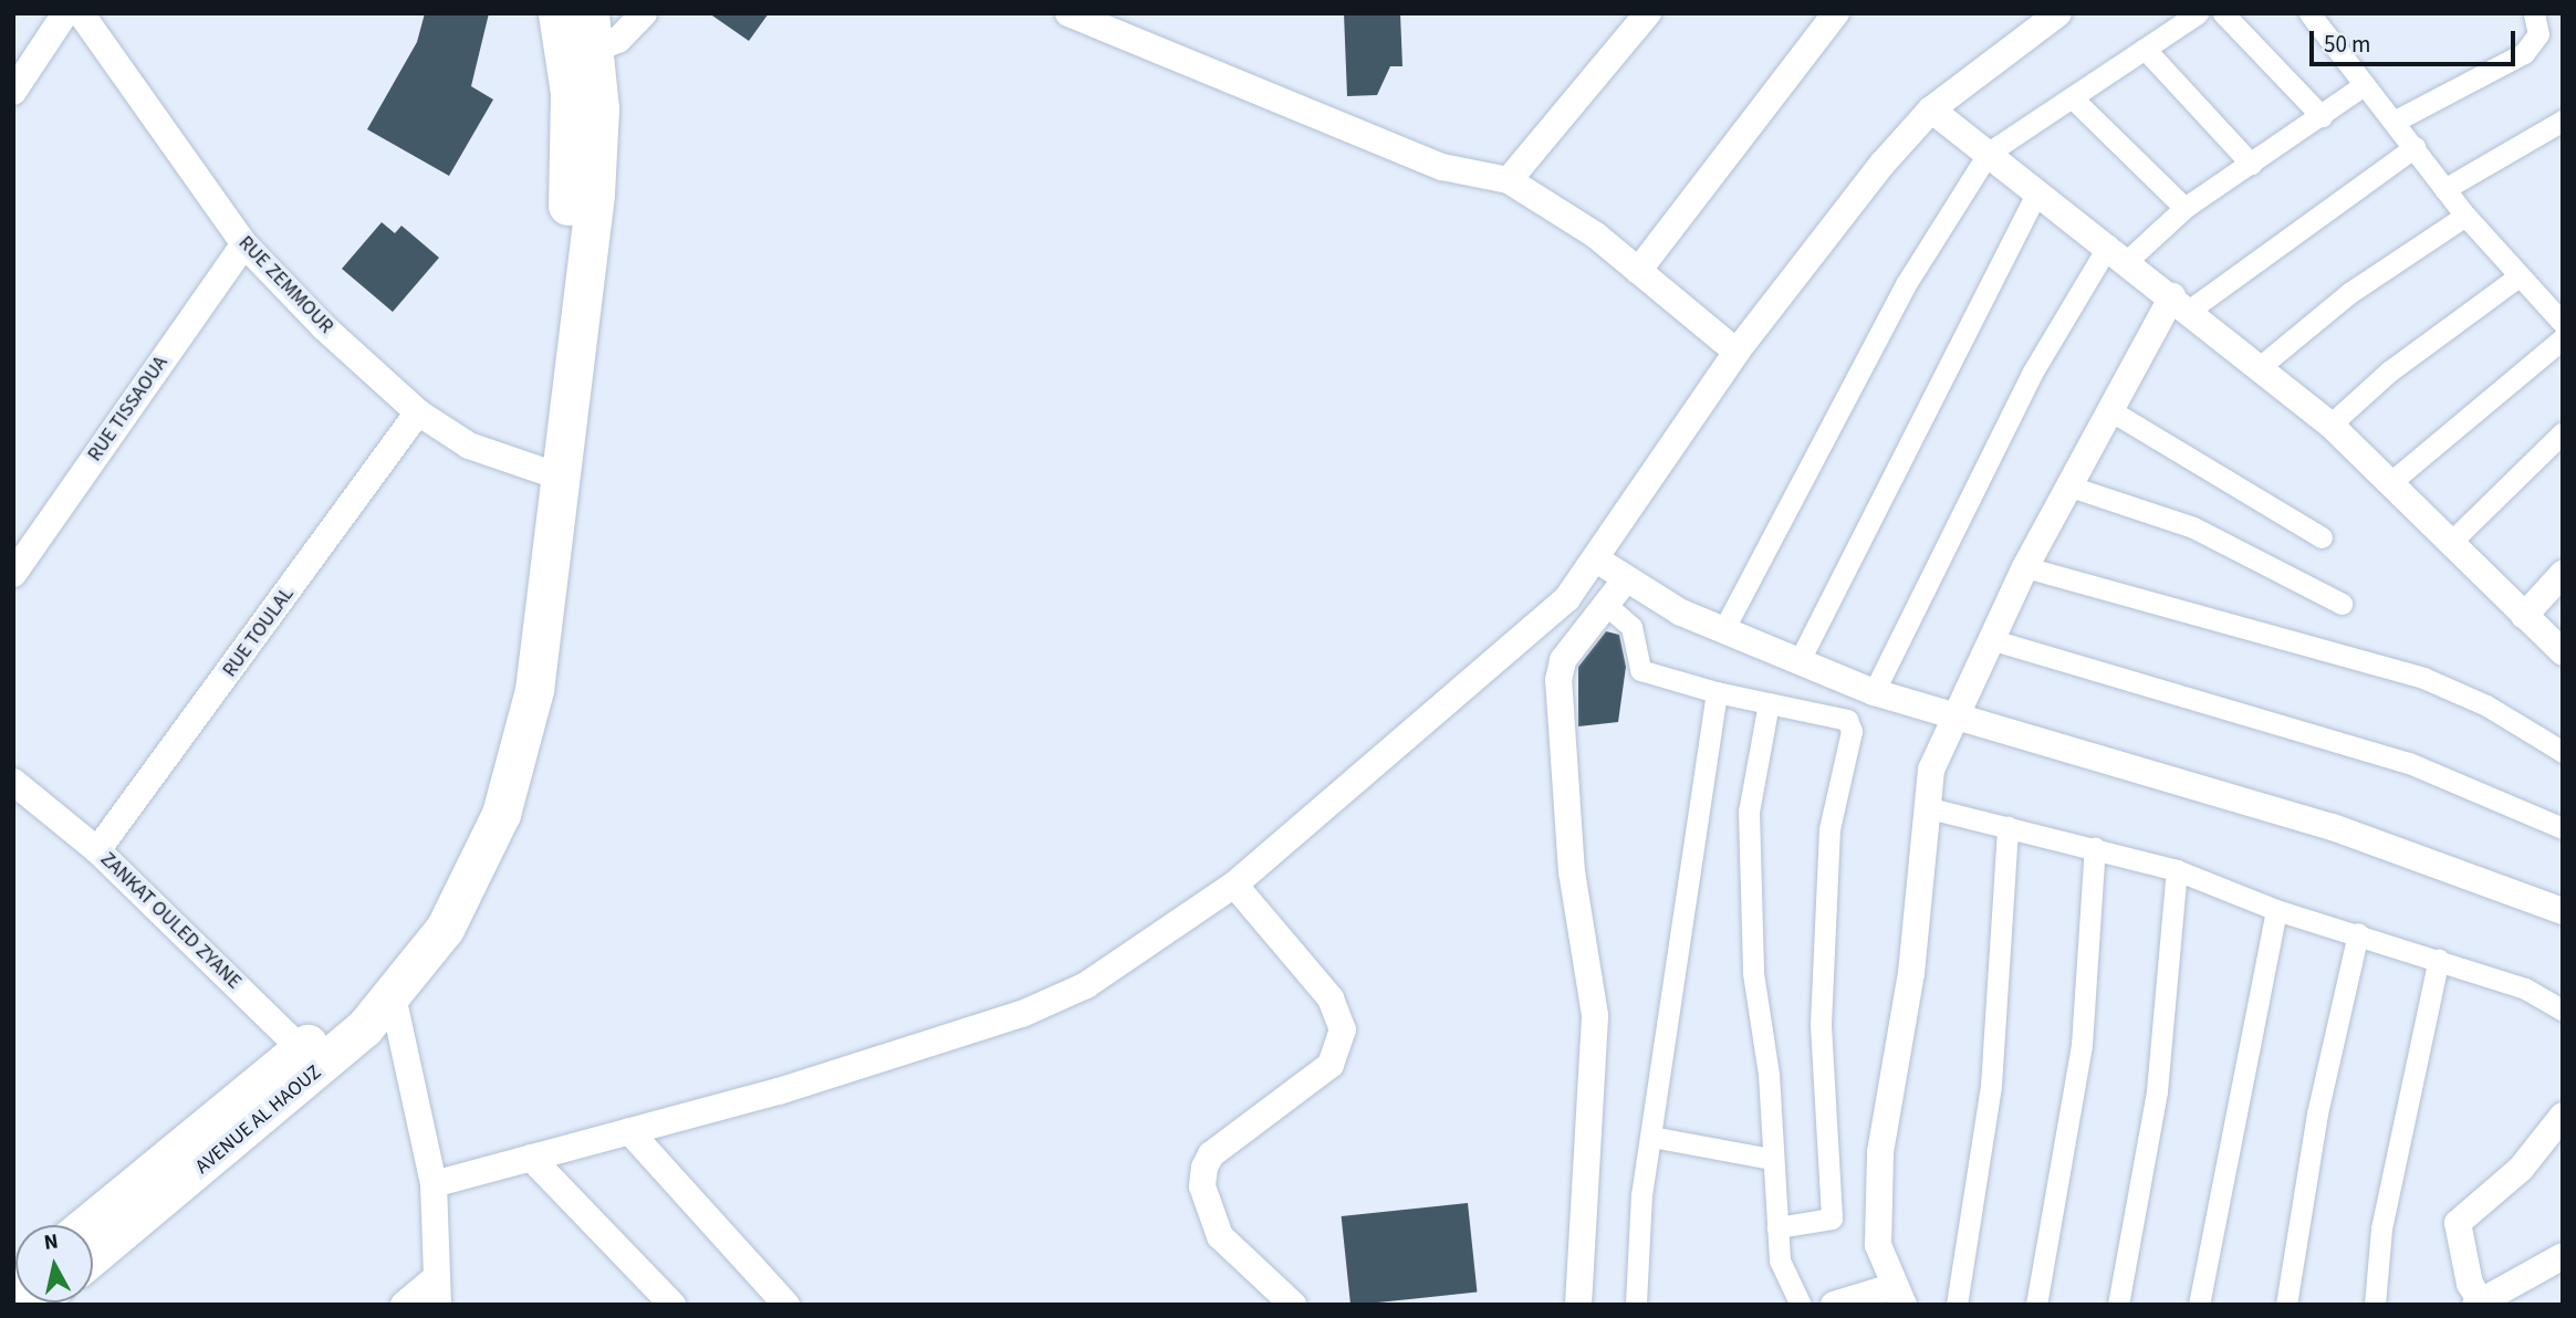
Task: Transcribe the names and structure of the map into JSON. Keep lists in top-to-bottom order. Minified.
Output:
{"streets":{"main road":["AVENUE AL HAOUZ"],"street":["RUE ZEMMOUR","RUE TISSAOUA","RUE TOULAL","ZANKAT OULED ZYANE"]},"crossings":[["RUE ZEMMOUR","RUE TISSAOUA"],["RUE ZEMMOUR","RUE TOULAL"],["RUE TOULAL","ZANKAT OULED ZYANE"],["ZANKAT OULED ZYANE","AVENUE AL HAOUZ"]],"scale_bar":"50 m","north":"top"}
